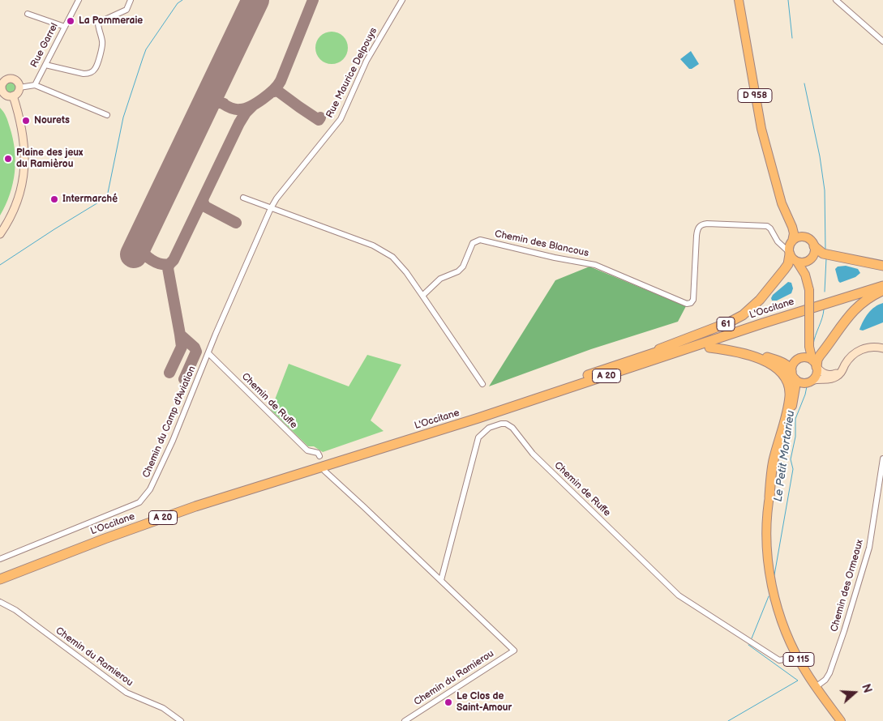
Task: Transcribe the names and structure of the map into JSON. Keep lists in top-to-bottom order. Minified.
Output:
{"streets":{"highway":["L'Occitane","61","A 20"],"main road":["D 958","D 115"],"street":["Rue Garrel","Rue Maurice Delpouys","Chemin des Blancous","Chemin de Ruffe","Chemin du Camp d'Aviation","Chemin des Ormeaux","Chemin du Ramierou"]},"crossings":[["Rue Maurice Delpouys","Chemin du Camp d'Aviation"],["D 958","Chemin des Blancous"],["D 958","61"],["Chemin des Blancous","61"],["L'Occitane","61"],["Chemin de Ruffe","Chemin du Camp d'Aviation"],["Chemin de Ruffe","Chemin du Ramierou"],["Chemin de Ruffe","D 115"],["Chemin des Ormeaux","D 115"]],"water":["Le Petit Mortarieu"],"places":["La Pommeraie","Nourets","Plaine des jeux du Ramièrou","Intermarché","Le Clos de Saint-Amour"],"north":"right"}
